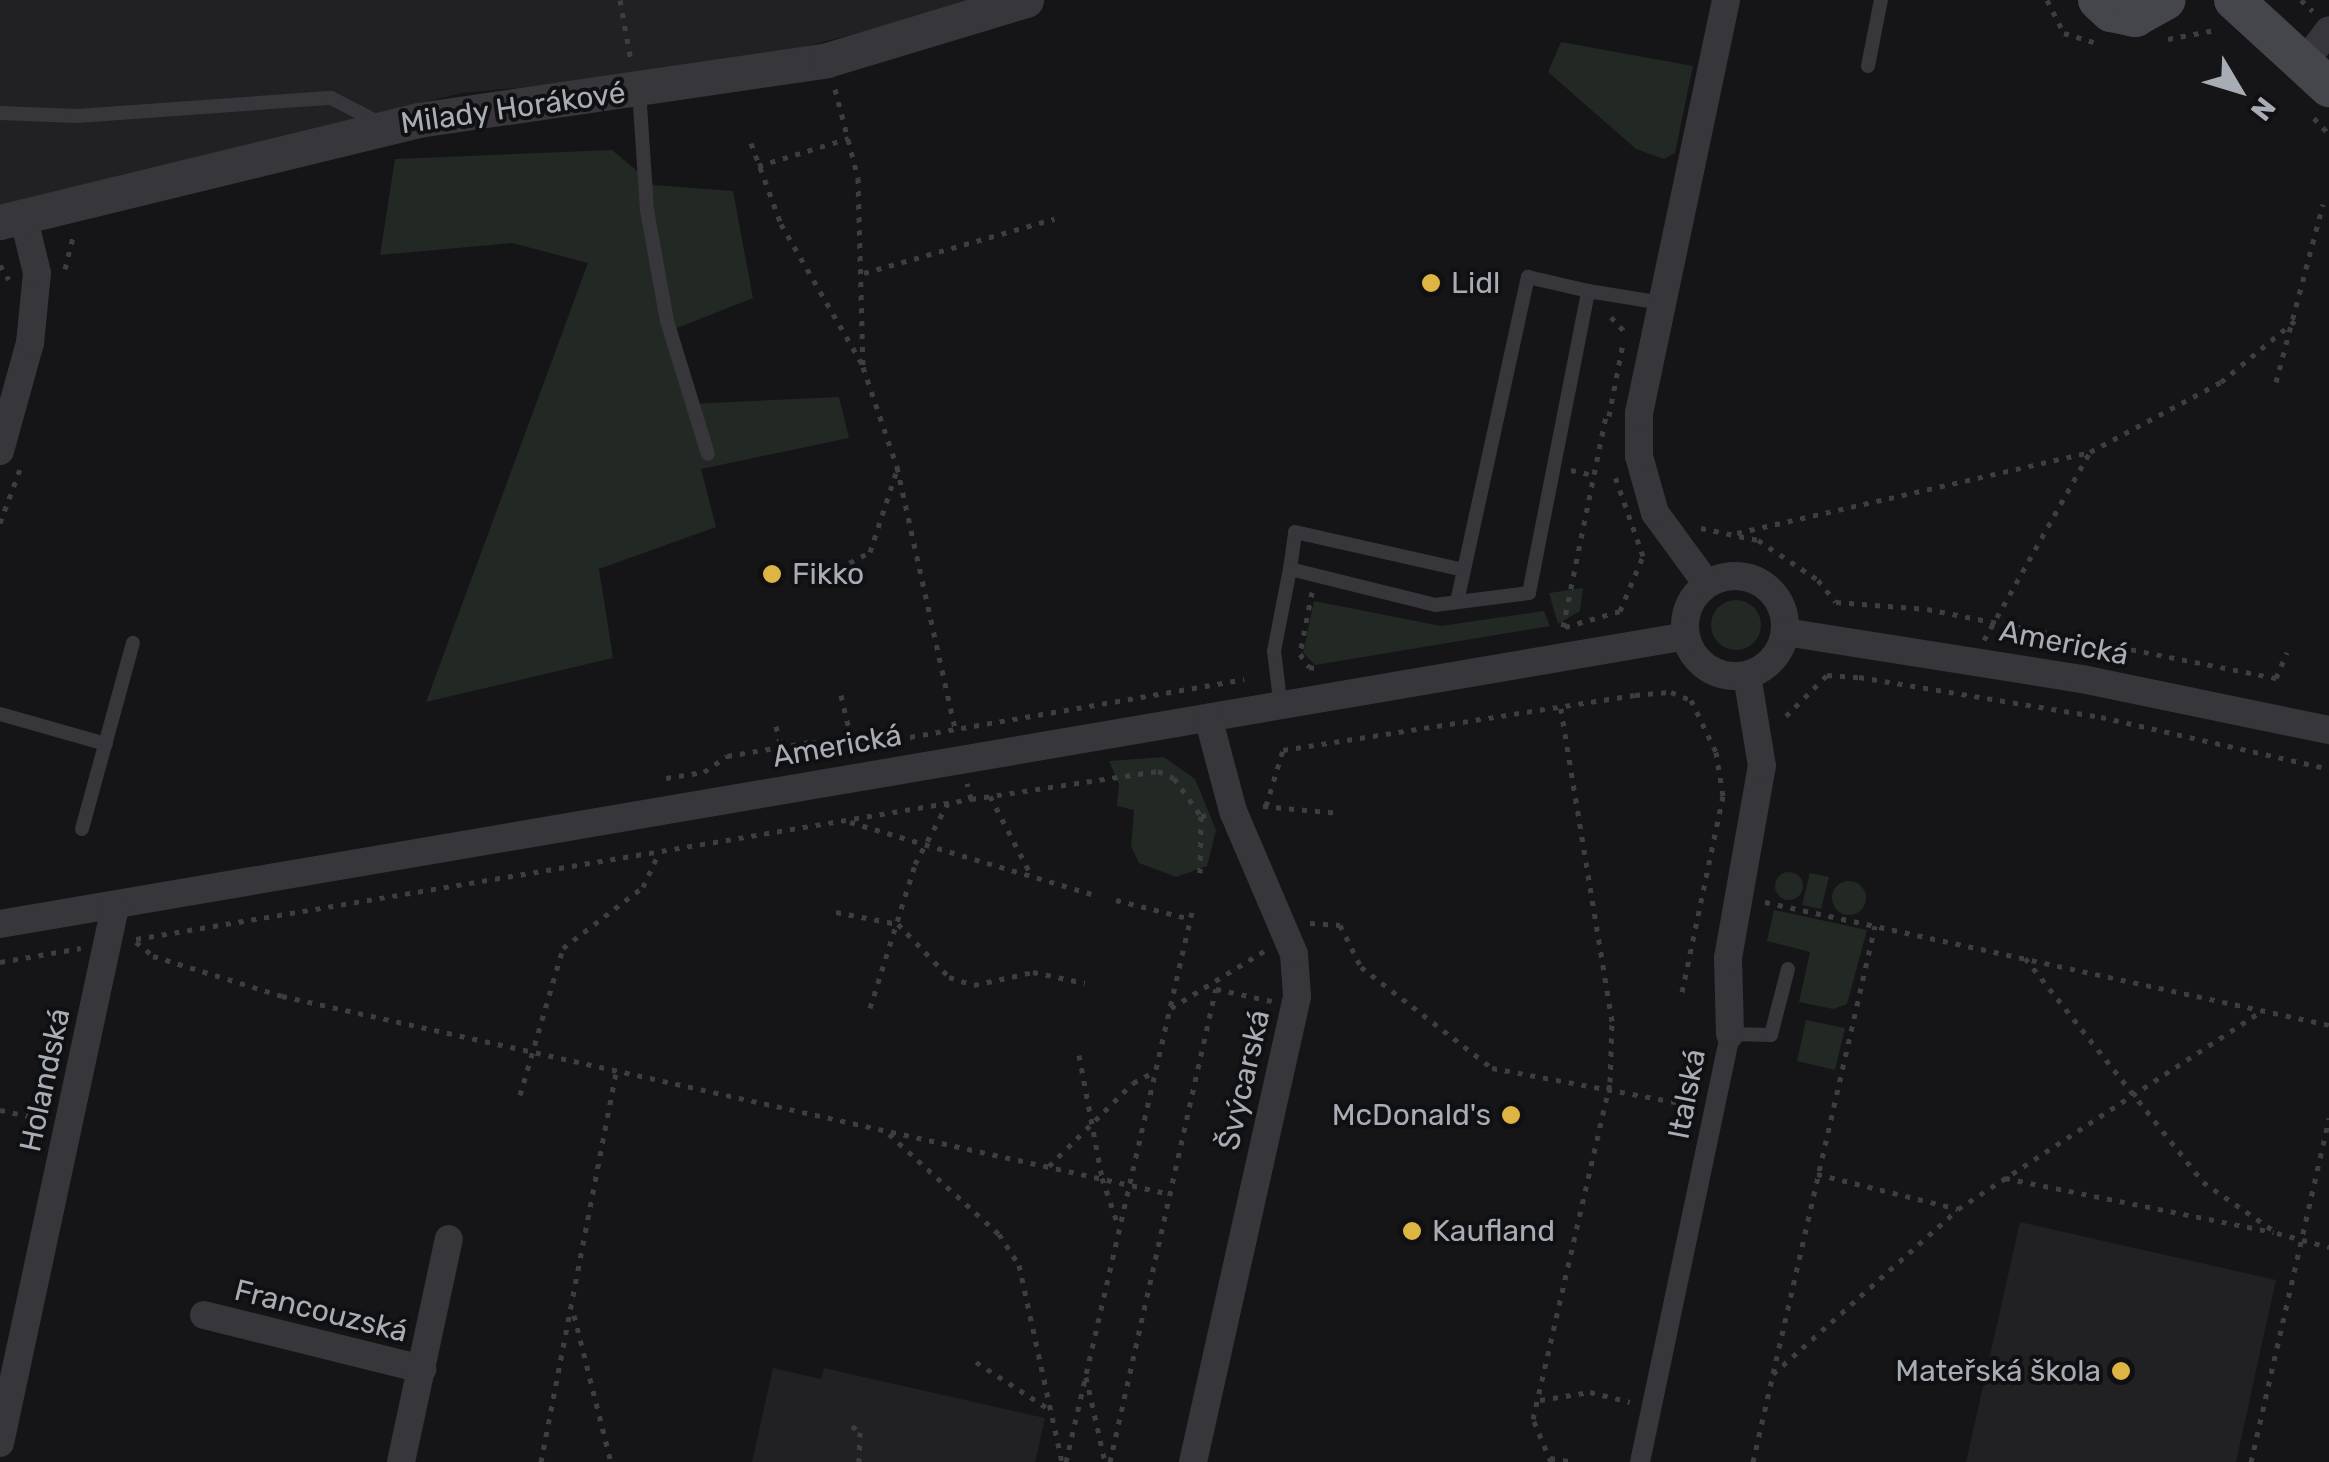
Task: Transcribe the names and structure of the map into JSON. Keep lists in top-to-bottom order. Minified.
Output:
{"streets":{"street":["Milady Horákové","Americká","Holandská","Švýcarská","Italská","Francouzská"]},"crossings":[["Americká","Holandská"],["Americká","Švýcarská"],["Americká","Italská"]],"places":["Lidl","Fikko","McDonald's","Kaufland","Mateřská škola"],"north":"bottom right"}
